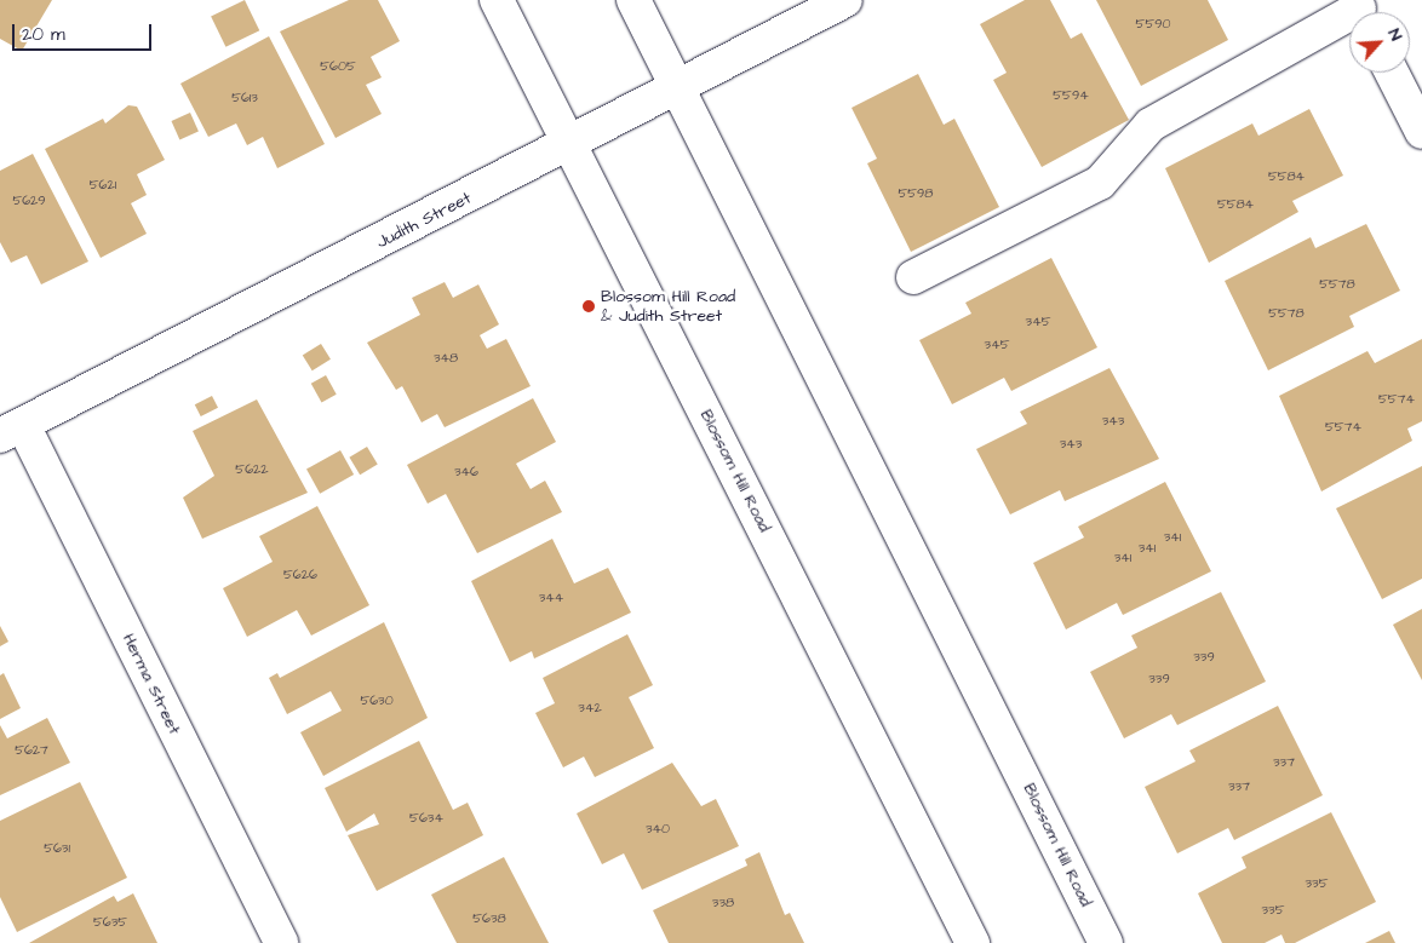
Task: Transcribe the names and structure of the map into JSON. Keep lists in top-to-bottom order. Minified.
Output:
{"streets":{"main road":["Judith Street","Blossom Hill Road","Herma Street"]},"crossings":[["Judith Street","Blossom Hill Road"],["Judith Street","Herma Street"]],"places":["Blossom Hill Road & Judith Street"],"house_numbers":["5590","5605","5594","5613","5584","5621","5598","5629","5584","5578","5578","345","345","348","5574","343","5574","343","5622","346","341","341","341","5626","344","339","339","5630","342","5627","337","337","5634","340","5631","335","338","335","5638","5635"],"scale_bar":"20 m","north":"top right"}
